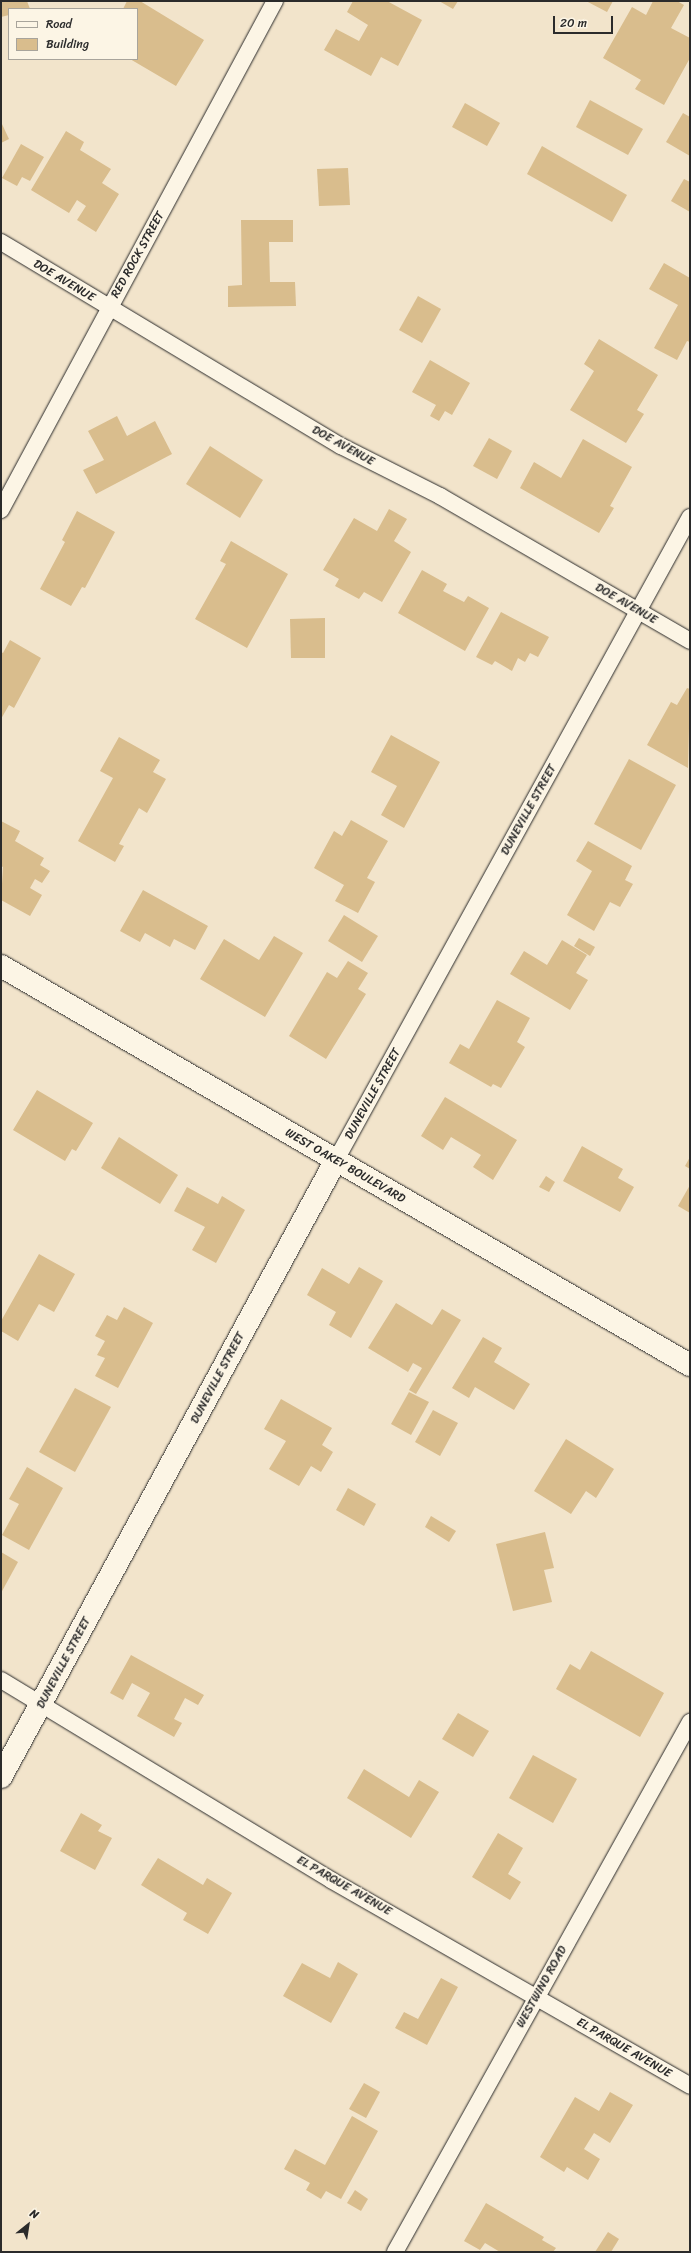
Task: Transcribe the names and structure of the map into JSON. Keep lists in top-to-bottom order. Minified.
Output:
{"streets":{"main road":["DUNEVILLE STREET","WEST OAKEY BOULEVARD"],"street":["RED ROCK STREET","DOE AVENUE","EL PARQUE AVENUE","WESTWIND ROAD"]},"crossings":[["RED ROCK STREET","DOE AVENUE"],["DOE AVENUE","DUNEVILLE STREET"],["DUNEVILLE STREET","WEST OAKEY BOULEVARD"],["DUNEVILLE STREET","EL PARQUE AVENUE"],["EL PARQUE AVENUE","WESTWIND ROAD"]],"legend":["Road","Building"],"scale_bar":"20 m","north":"top right"}
